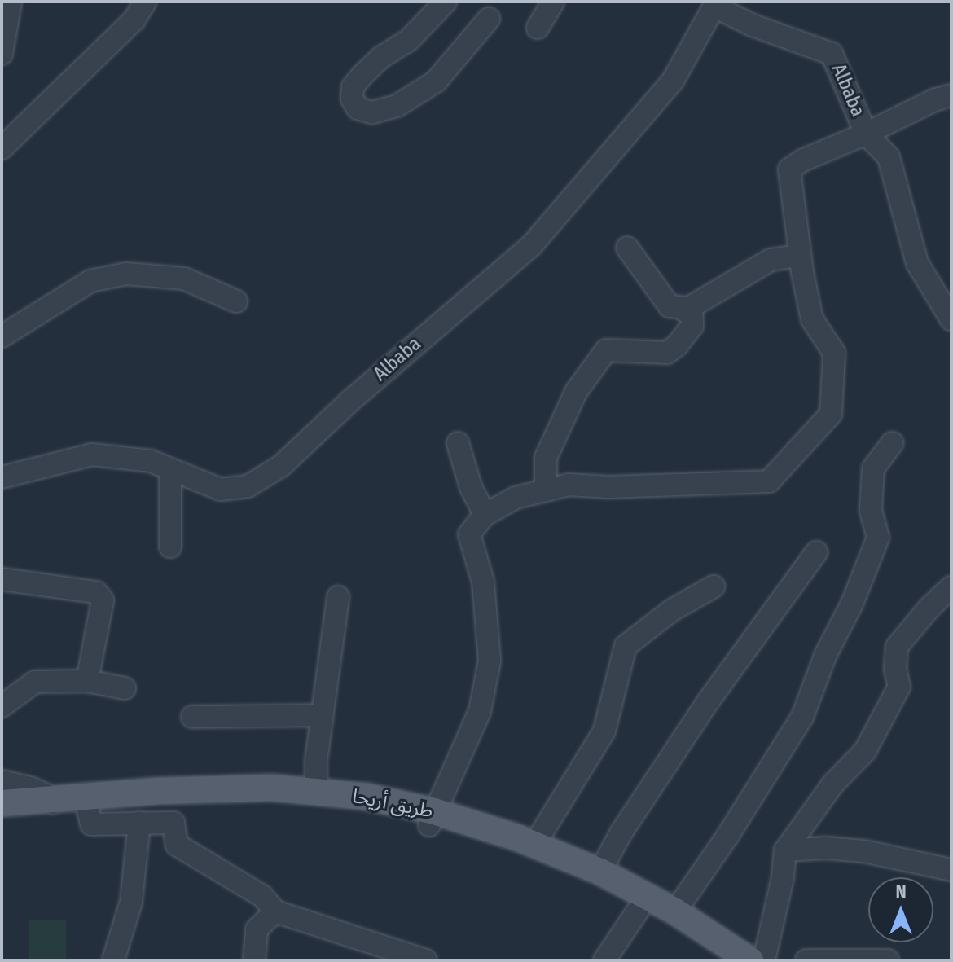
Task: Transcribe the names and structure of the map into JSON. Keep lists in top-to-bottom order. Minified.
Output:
{"streets":{"main road":["طريق أريحا"],"street":["Albaba"]},"north":"top"}
